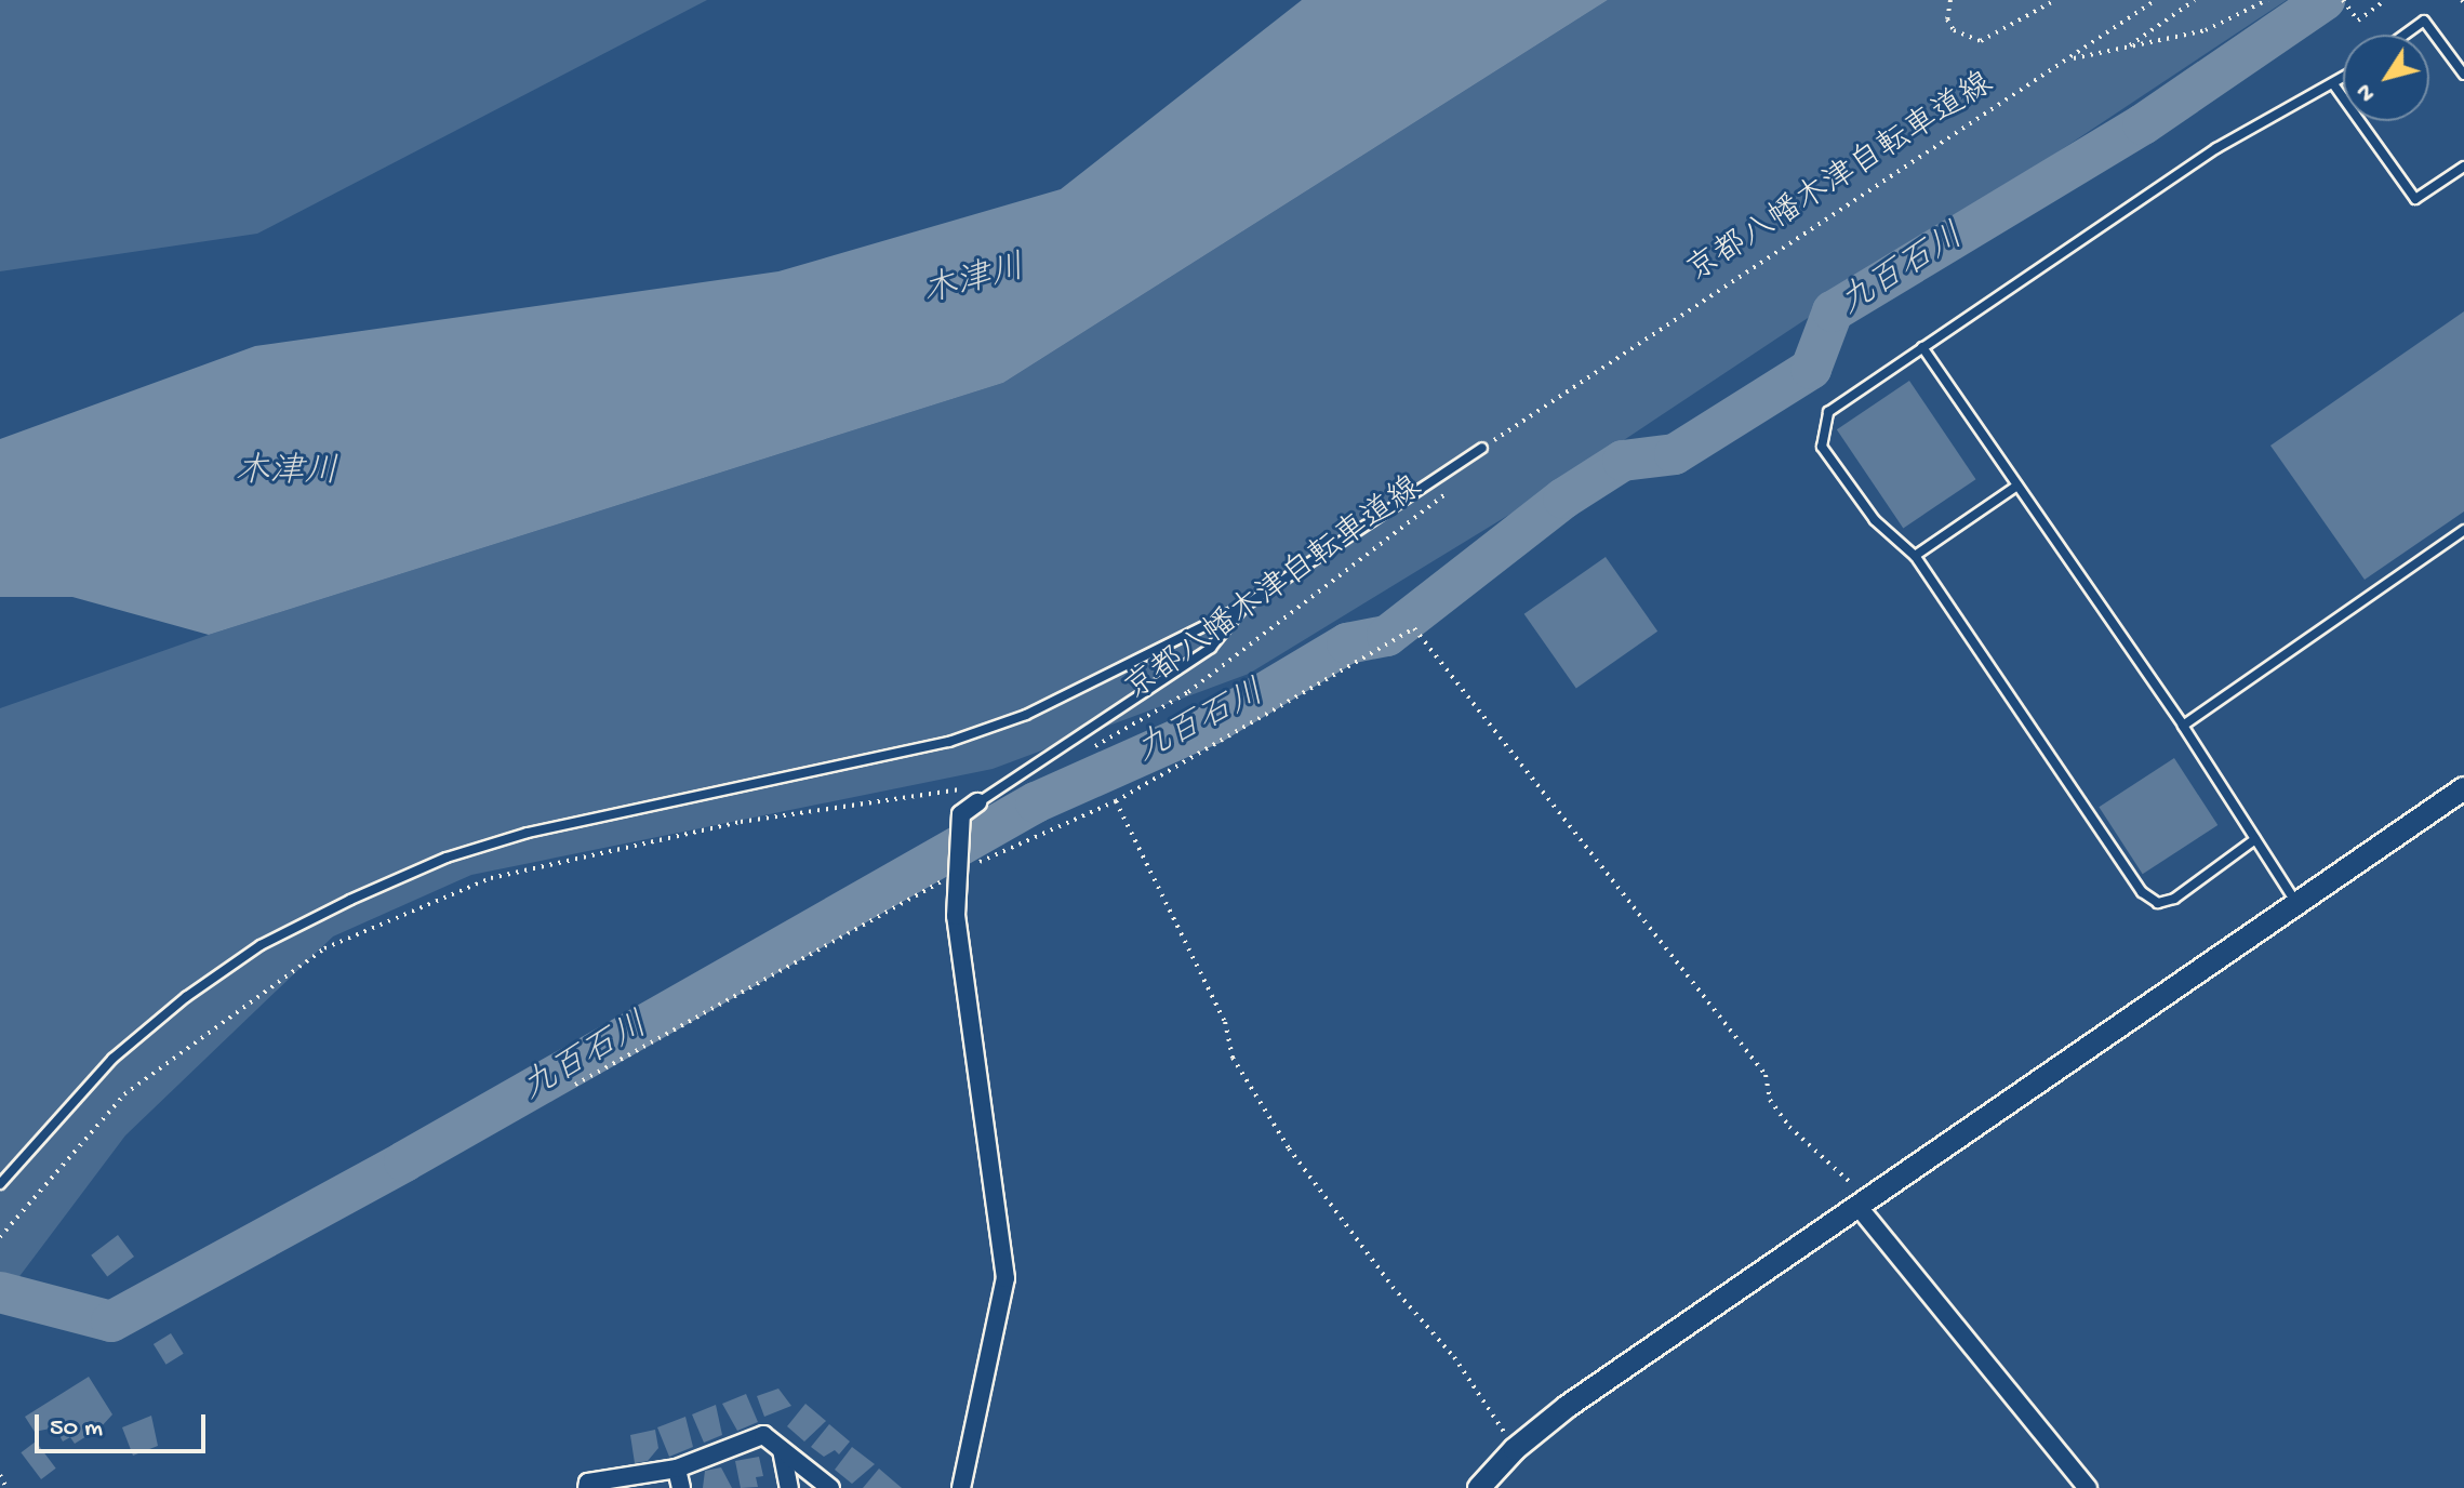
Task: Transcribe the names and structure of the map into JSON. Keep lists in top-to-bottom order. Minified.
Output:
{"streets":{"path":["京都八幡木津自転車道線"]},"water":["九百石川","木津川"],"scale_bar":"50 m","north":"bottom left"}
